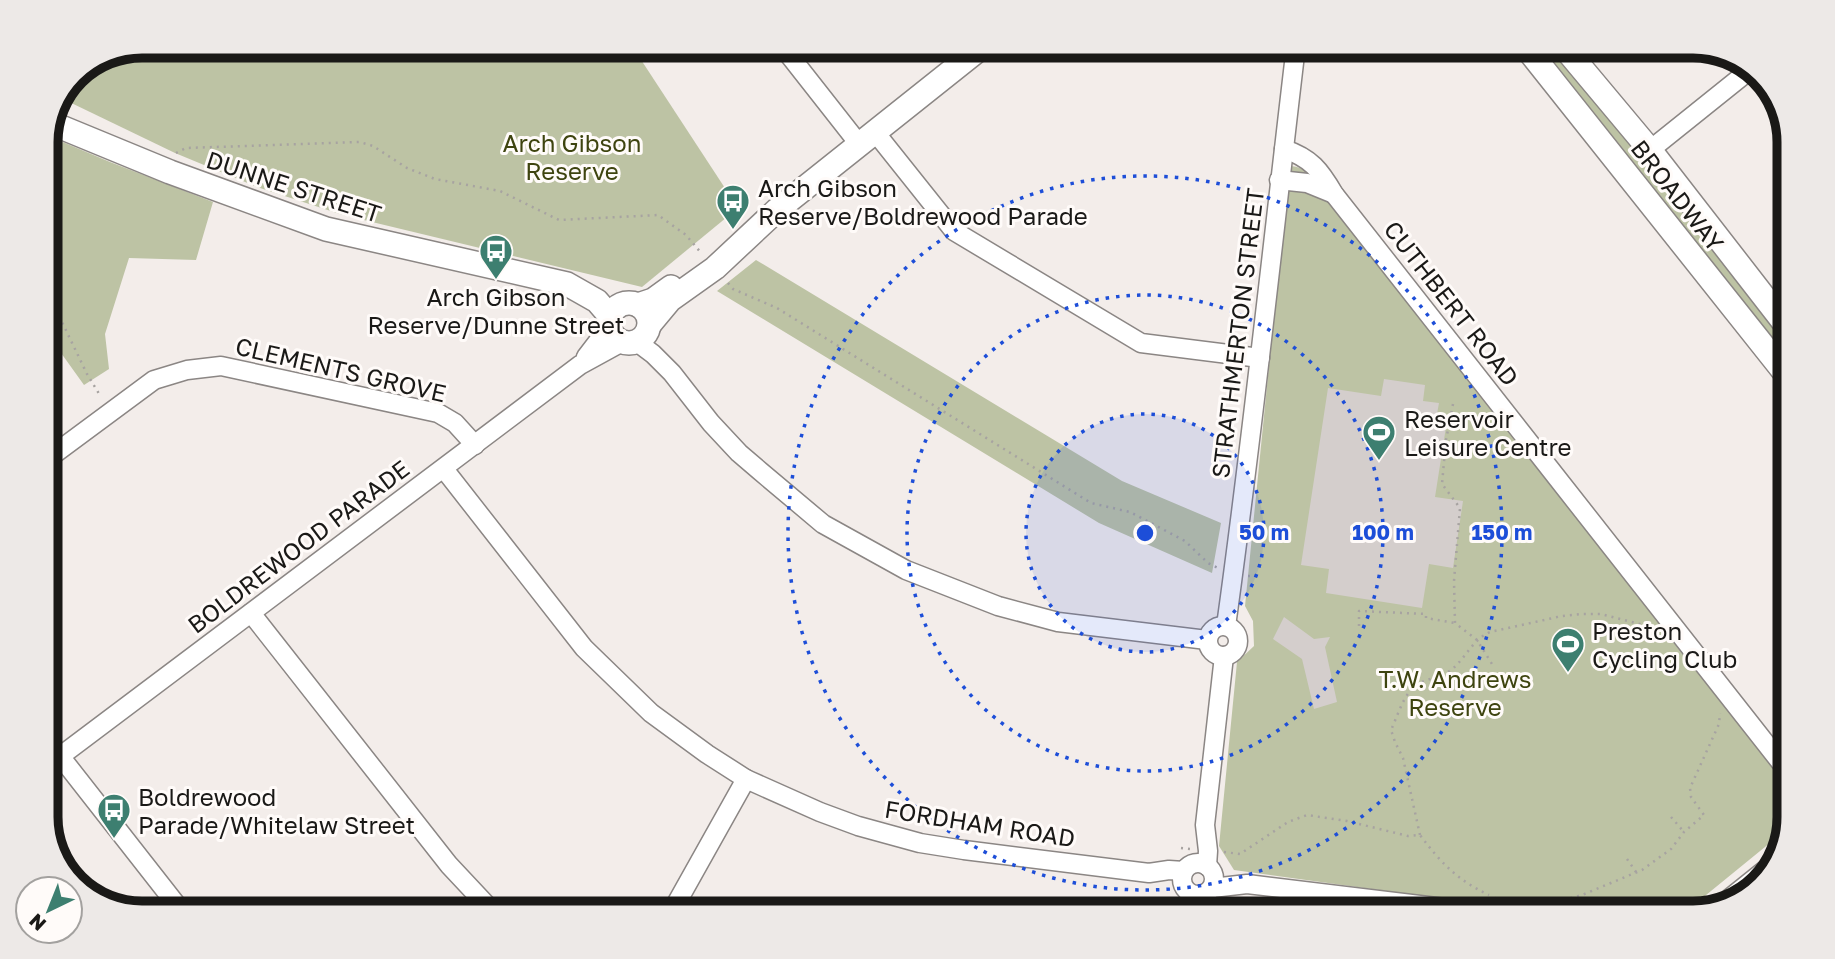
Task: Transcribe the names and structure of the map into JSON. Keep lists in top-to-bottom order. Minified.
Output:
{"streets":{"main road":["DUNNE STREET","BROADWAY","BOLDREWOOD PARADE"],"street":["CUTHBERT ROAD","STRATHMERTON STREET","CLEMENTS GROVE","FORDHAM ROAD"]},"crossings":[["DUNNE STREET","BOLDREWOOD PARADE"],["CUTHBERT ROAD","STRATHMERTON STREET"],["CLEMENTS GROVE","BOLDREWOOD PARADE"],["BOLDREWOOD PARADE","FORDHAM ROAD"]],"parks":["Arch Gibson Reserve","T.W. Andrews Reserve"],"places":{"bus stop":["Arch Gibson Reserve/Boldrewood Parade","Arch Gibson Reserve/Dunne Street","Boldrewood Parade/Whitelaw Street"],"sports":["Reservoir Leisure Centre","Preston Cycling Club"]},"north":"bottom left","rings":["50 m","100 m","150 m"]}
